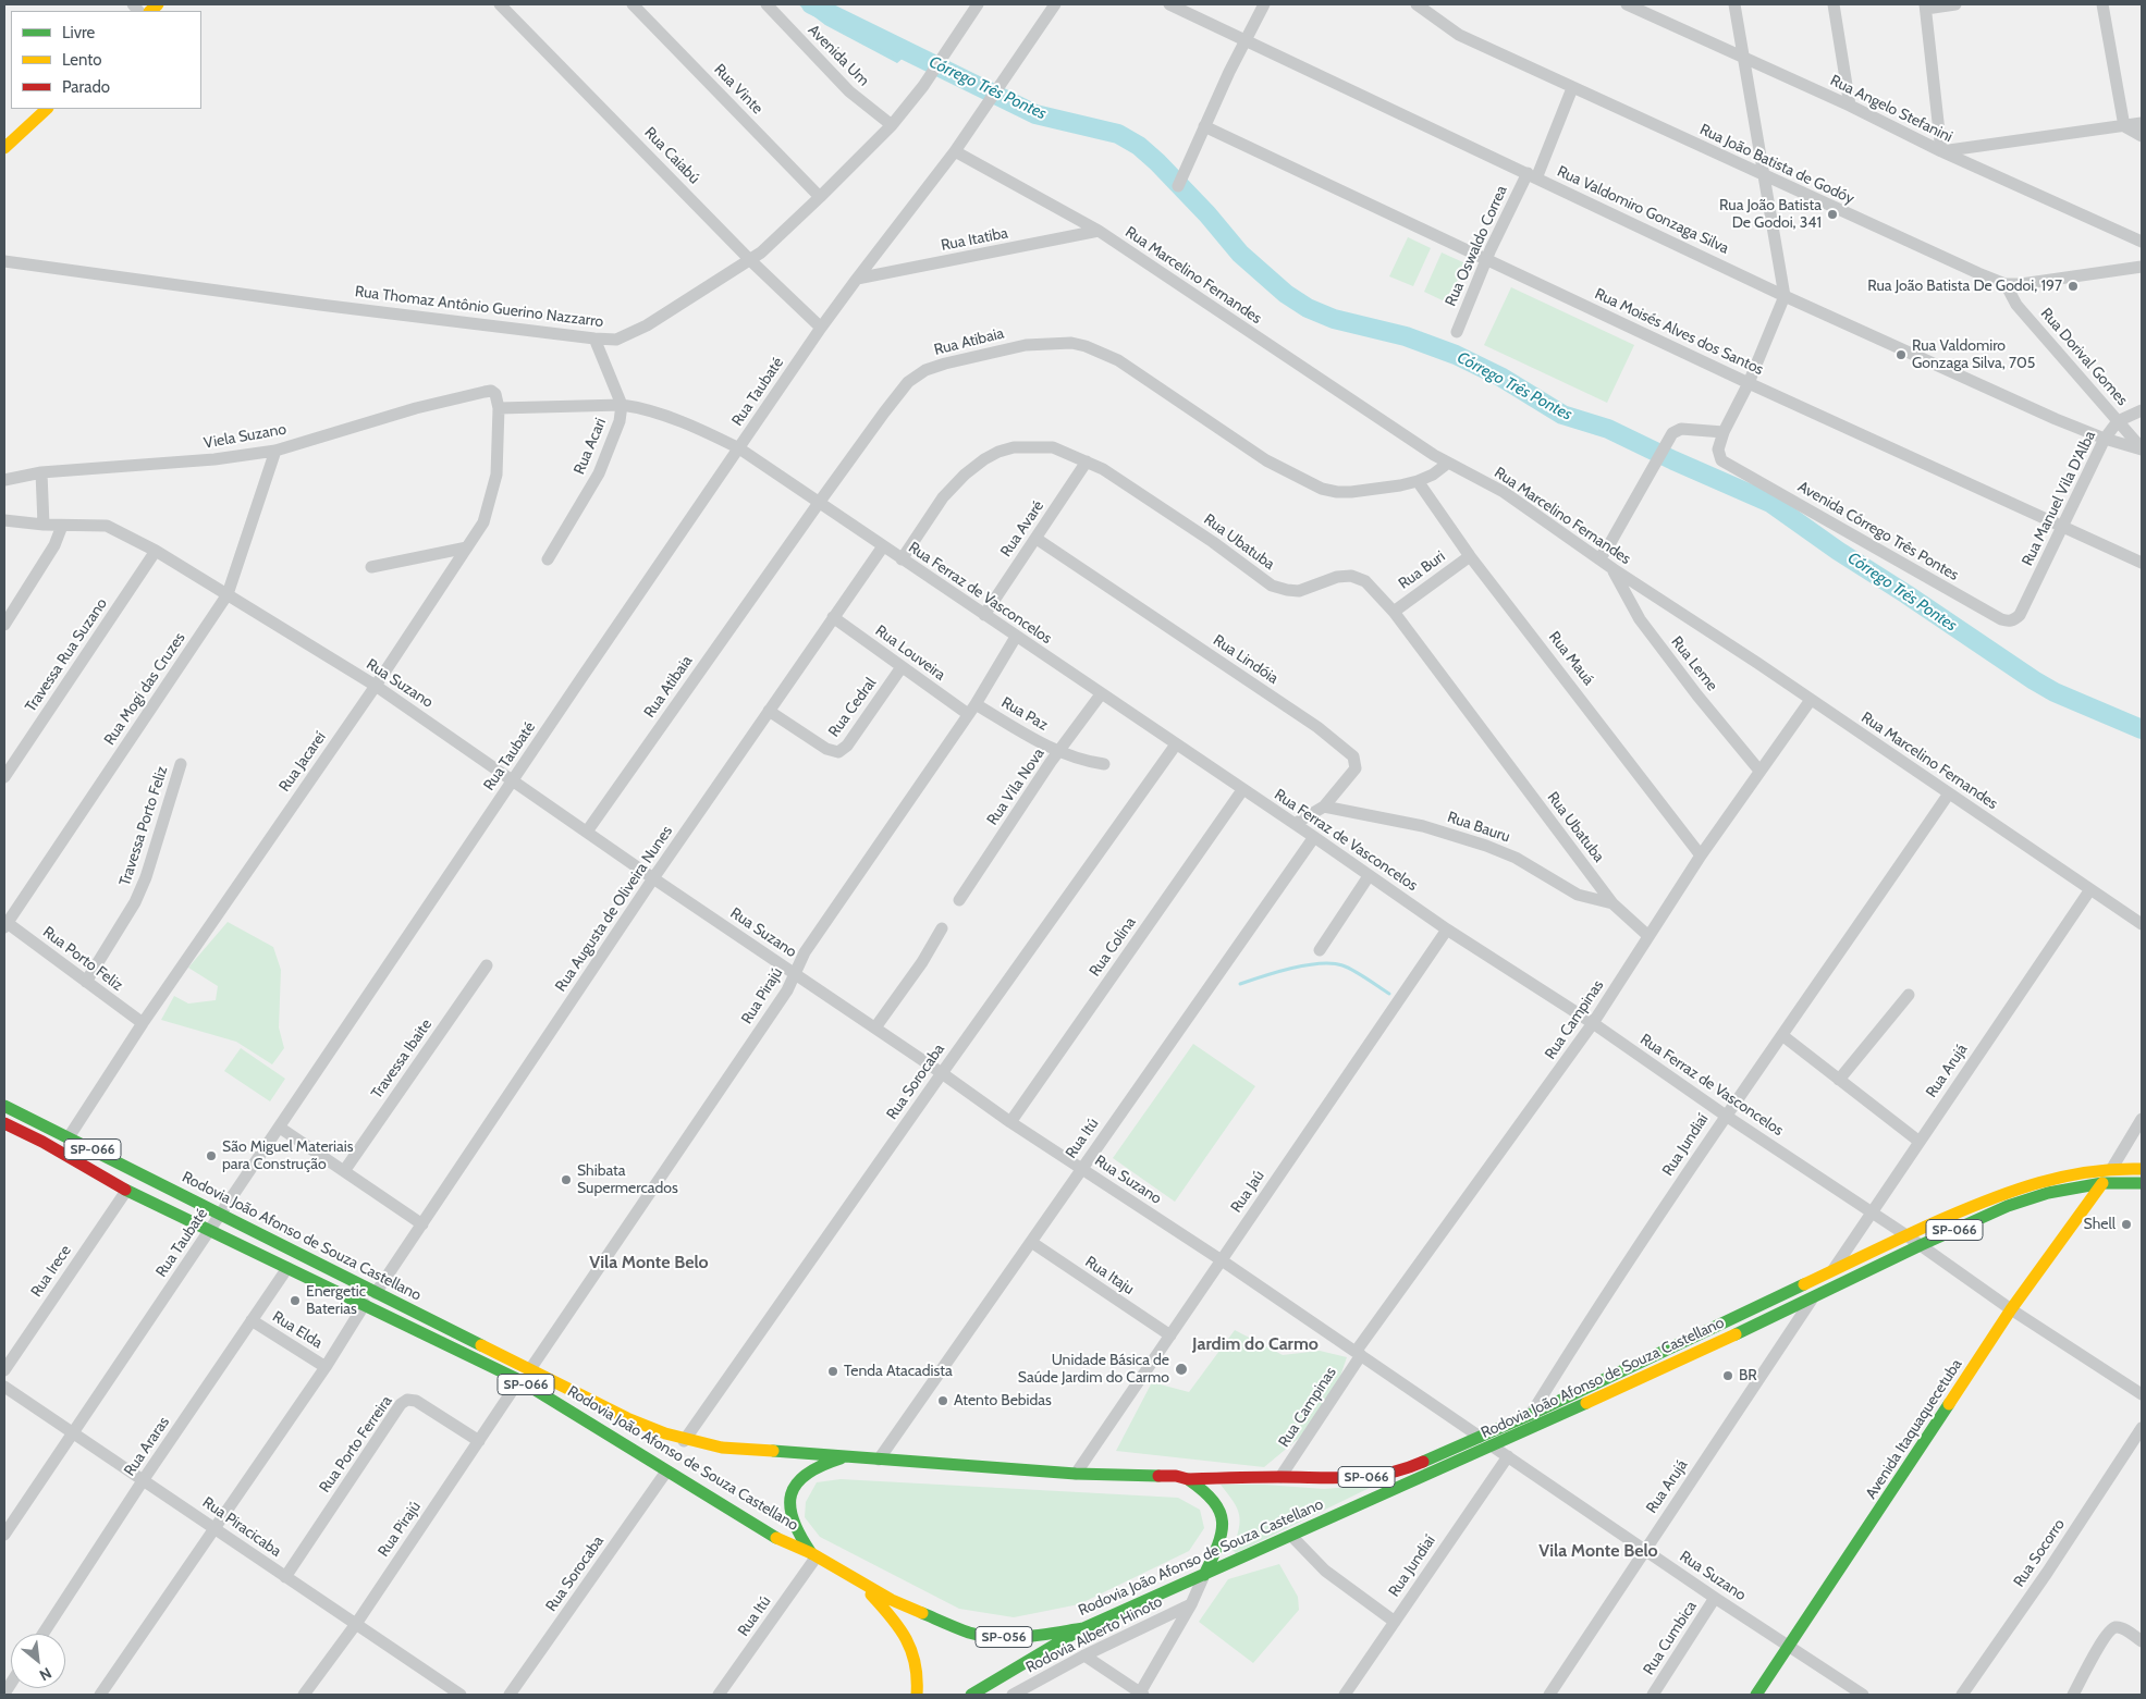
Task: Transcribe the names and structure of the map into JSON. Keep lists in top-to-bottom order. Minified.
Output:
{"streets":{"main road":["SP-066","Rodovia João Afonso de Souza Castellano","Avenida Itaquaquecetuba","Rodovia Alberto Hinoto","SP-056"],"street":["Avenida Um","Rua Vinte","Rua Angelo Stefanini","Rua Caiabú","Rua João Batista de Godóy","Rua Valdomiro Gonzaga Silva","Rua Itatiba","Rua Oswaldo Correa","Rua Marcelino Fernandes","Rua Thomaz Antônio Guerino Nazzarro","Rua Moisés Alves dos Santos","Rua Atibaia","Rua Dorival Gomes","Rua Taubaté","Viela Suzano","Rua Acari","Rua Manuel Vila D'Alba","Rua Avaré","Avenida Córrego Três Pontes","Rua Ubatuba","Rua Buri","Rua Ferraz de Vasconcelos","Rua Louveira","Travessa Rua Suzano","Rua Mauá","Rua Lindóia","Rua Leme","Rua Suzano","Rua Mogi das Cruzes","Rua Cedral","Rua Paz","Rua Jacareí","Rua Vila Nova","Travessa Porto Feliz","Rua Bauru","Rua Augusta de Oliveira Nunes","Rua Colina","Rua Porto Feliz","Rua Pirajú","Rua Campinas","Travessa Ibaite","Rua Arujá","Rua Sorocaba","Rua Itú","Rua Jundiaí","Rua Jaú","Rua Irece","Rua Itaju","Rua Elda","Rua Porto Ferreira","Rua Araras","Rua Piracicaba","Rua Socorro","Rua Cumbica"]},"crossings":[["Avenida Um","Rua Thomaz Antônio Guerino Nazzarro"],["Rua Vinte","Rua Thomaz Antônio Guerino Nazzarro"],["Rua Caiabú","Rua Thomaz Antônio Guerino Nazzarro"],["Rua Caiabú","Rua Taubaté"],["Rua João Batista de Godóy","Rua Oswaldo Correa"],["Rua João Batista de Godóy","Rua Dorival Gomes"],["Rua Valdomiro Gonzaga Silva","Rua Oswaldo Correa"],["Rua Valdomiro Gonzaga Silva","Rua Dorival Gomes"],["Rua Valdomiro Gonzaga Silva","Rua Manuel Vila D'Alba"],["Rua Itatiba","Rua Marcelino Fernandes"],["Rua Itatiba","Rua Taubaté"],["Rua Oswaldo Correa","Rua Moisés Alves dos Santos"],["Rua Marcelino Fernandes","Rua Atibaia"],["Rua Marcelino Fernandes","Rua Taubaté"],["Rua Marcelino Fernandes","Rua Leme"],["Rua Marcelino Fernandes","Rua Campinas"],["Rua Marcelino Fernandes","Rua Arujá"],["Rua Marcelino Fernandes","Rua Jundiaí"],["Rua Thomaz Antônio Guerino Nazzarro","Rua Acari"],["Rua Moisés Alves dos Santos","Rua Manuel Vila D'Alba"],["Rua Atibaia","Rua Ferraz de Vasconcelos"],["Rua Atibaia","Rua Mauá"],["Rua Atibaia","Rua Suzano"],["Rua Dorival Gomes","Rua Manuel Vila D'Alba"],["Rua Taubaté","Rua Ferraz de Vasconcelos"],["Rua Taubaté","Rua Suzano"],["Rua Taubaté","Rodovia João Afonso de Souza Castellano"],["Rua Taubaté","Rua Piracicaba"],["Viela Suzano","Rua Ferraz de Vasconcelos"],["Viela Suzano","Rua Mogi das Cruzes"],["Viela Suzano","Rua Jacareí"],["Rua Acari","Rua Ferraz de Vasconcelos"],["Rua Manuel Vila D'Alba","Avenida Córrego Três Pontes"],["Rua Avaré","Rua Ubatuba"],["Rua Avaré","Rua Ferraz de Vasconcelos"],["Rua Avaré","Rua Lindóia"],["Rua Ubatuba","Rua Buri"],["Rua Ubatuba","Rua Ferraz de Vasconcelos"],["Rua Ubatuba","Rua Bauru"],["Rua Ubatuba","Rua Campinas"],["Rua Buri","Rua Mauá"],["Rua Ferraz de Vasconcelos","Rua Lindóia"],["Rua Ferraz de Vasconcelos","Rua Jacareí"],["Rua Ferraz de Vasconcelos","Rua Vila Nova"],["Rua Ferraz de Vasconcelos","Rua Augusta de Oliveira Nunes"],["Rua Ferraz de Vasconcelos","Rua Colina"],["Rua Ferraz de Vasconcelos","Rua Pirajú"],["Rua Ferraz de Vasconcelos","Rua Campinas"],["Rua Ferraz de Vasconcelos","Rua Arujá"],["Rua Ferraz de Vasconcelos","Rua Sorocaba"],["Rua Ferraz de Vasconcelos","Rua Itú"],["Rua Ferraz de Vasconcelos","Rua Jundiaí"],["Rua Ferraz de Vasconcelos","Rua Jaú"],["Rua Ferraz de Vasconcelos","Rodovia João Afonso de Souza Castellano"],["Rua Ferraz de Vasconcelos","Avenida Itaquaquecetuba"],["Rua Louveira","Rua Cedral"],["Rua Louveira","Rua Paz"],["Rua Louveira","Rua Augusta de Oliveira Nunes"],["Rua Louveira","Rua Pirajú"],["Travessa Rua Suzano","Rua Suzano"],["Rua Mauá","Rua Campinas"],["Rua Lindóia","Rua Bauru"],["Rua Leme","Rua Campinas"],["Rua Suzano","Rua Mogi das Cruzes"],["Rua Suzano","Rua Jacareí"],["Rua Suzano","Rua Augusta de Oliveira Nunes"],["Rua Suzano","Rua Colina"],["Rua Suzano","Rua Pirajú"],["Rua Suzano","Rua Campinas"],["Rua Suzano","Rua Arujá"],["Rua Suzano","Rua Sorocaba"],["Rua Suzano","Rua Itú"],["Rua Suzano","Rua Jundiaí"],["Rua Suzano","Rua Jaú"],["Rua Suzano","Rodovia João Afonso de Souza Castellano"],["Rua Suzano","Avenida Itaquaquecetuba"],["Rua Suzano","Rua Cumbica"],["Rua Mogi das Cruzes","Rua Porto Feliz"],["Rua Cedral","Rua Augusta de Oliveira Nunes"],["Rua Paz","Rua Vila Nova"],["Rua Paz","Rua Pirajú"],["Rua Jacareí","Rua Porto Feliz"],["Rua Jacareí","Rodovia João Afonso de Souza Castellano"],["Travessa Porto Feliz","Rua Porto Feliz"],["Rua Augusta de Oliveira Nunes","Rodovia João Afonso de Souza Castellano"],["Rua Pirajú","Rodovia João Afonso de Souza Castellano"],["Rua Pirajú","Rua Porto Ferreira"],["Rua Pirajú","Rua Piracicaba"],["Rua Campinas","Rodovia João Afonso de Souza Castellano"],["Rua Arujá","Rodovia João Afonso de Souza Castellano"],["Rua Sorocaba","Rodovia João Afonso de Souza Castellano"],["Rua Itú","Rodovia João Afonso de Souza Castellano"],["Rua Itú","Rua Itaju"],["Rua Jundiaí","Rodovia João Afonso de Souza Castellano"],["Rua Jaú","Rodovia João Afonso de Souza Castellano"],["Rua Jaú","Rua Itaju"],["Rodovia João Afonso de Souza Castellano","Rua Irece"],["Rodovia João Afonso de Souza Castellano","Avenida Itaquaquecetuba"],["Rodovia João Afonso de Souza Castellano","Rua Araras"],["Rodovia João Afonso de Souza Castellano","Rodovia Alberto Hinoto"],["Rodovia João Afonso de Souza Castellano","SP-056"],["Rua Elda","Rua Araras"],["Rua Porto Ferreira","Rua Piracicaba"],["Rua Araras","Rua Piracicaba"]],"districts":["Vila Monte Belo","Jardim do Carmo","Vila Monte Belo"],"water":["Córrego Três Pontes"],"places":["Rua João Batista De Godoi, 341","Rua João Batista De Godoi, 197","Rua Valdomiro Gonzaga Silva, 705","São Miguel Materiais para Construção","Shibata Supermercados","Shell","Energetic Baterias","Unidade Básica de Saúde Jardim do Carmo","Tenda Atacadista","BR","Atento Bebidas"],"legend":["Livre","Lento","Parado"],"north":"bottom right"}
